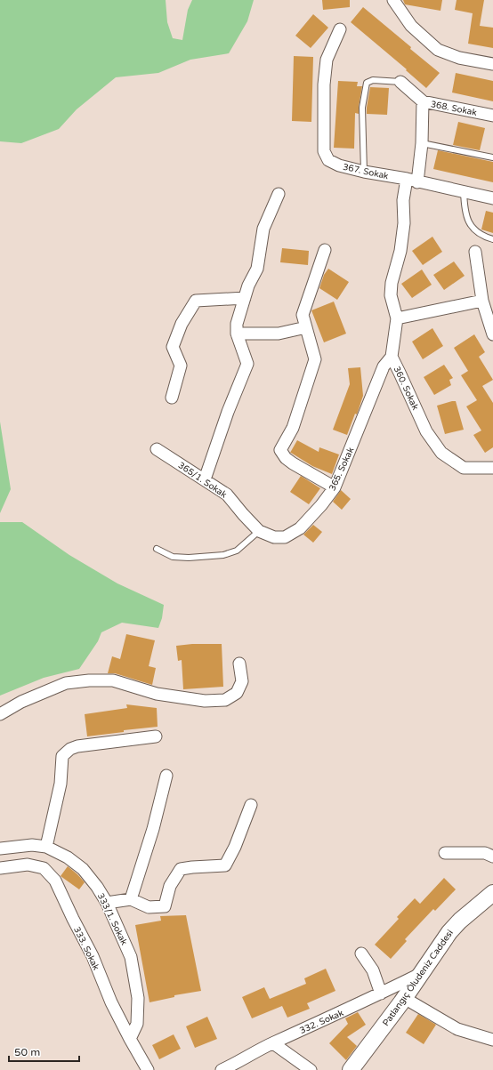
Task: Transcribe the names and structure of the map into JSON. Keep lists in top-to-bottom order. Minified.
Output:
{"streets":{"main road":["Patlangıç Öludeniz Caddesi"],"street":["368. Sokak","367. Sokak","360. Sokak","365. Sokak","365/1. Sokak","333/1. Sokak","333. Sokak","332. Sokak"]},"crossings":[["368. Sokak","360. Sokak"],["367. Sokak","360. Sokak"],["360. Sokak","365. Sokak"],["365. Sokak","365/1. Sokak"],["333/1. Sokak","333. Sokak"],["Patlangıç Öludeniz Caddesi","332. Sokak"]],"scale_bar":"50 m"}
